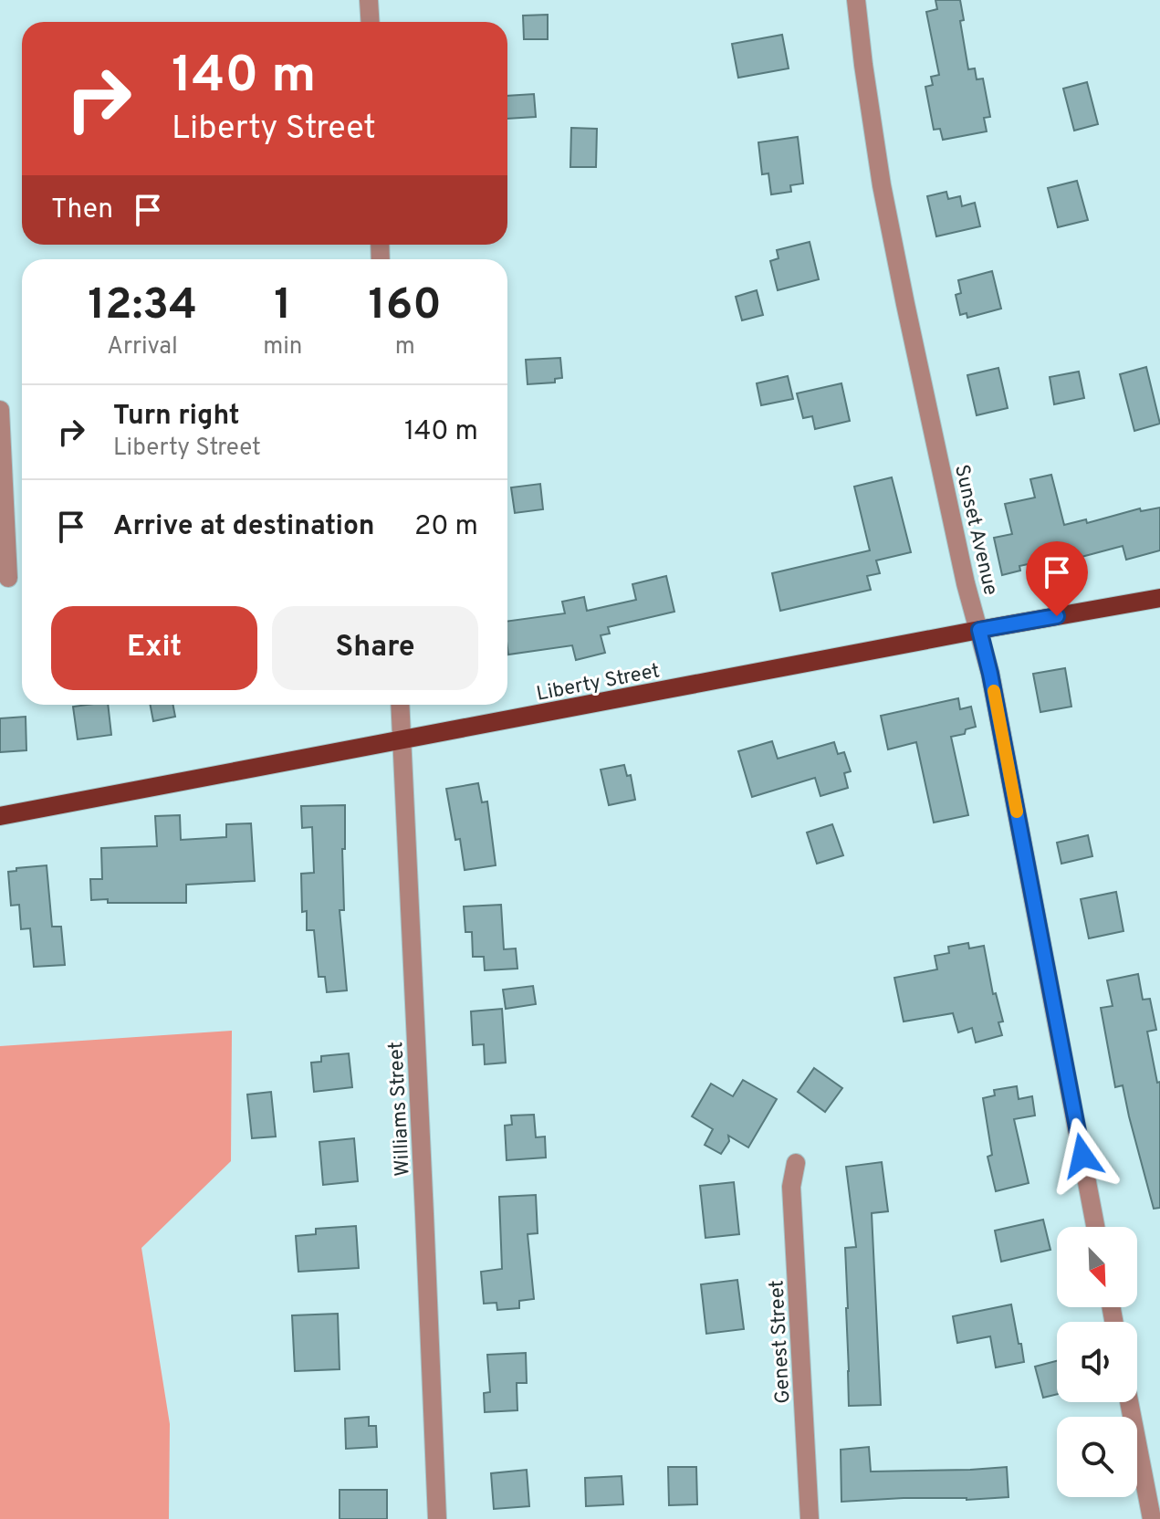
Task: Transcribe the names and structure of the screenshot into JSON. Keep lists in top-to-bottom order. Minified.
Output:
{"streets":{"main road":["Liberty Street"],"street":["Sunset Avenue","Williams Street","Genest Street"]},"crossings":[["Sunset Avenue","Liberty Street"],["Liberty Street","Williams Street"]],"north":"bottom right","page":{"turn":["140 m","Liberty Street"],"then":"Then","eta":["12:34","Arrival","1","min","160","m"],"list":[{"name":"Turn right","note":"Liberty Street","value":"140 m"},{"name":"Arrive at destination","value":"20 m"}],"buttons":["Exit","Share"]}}
